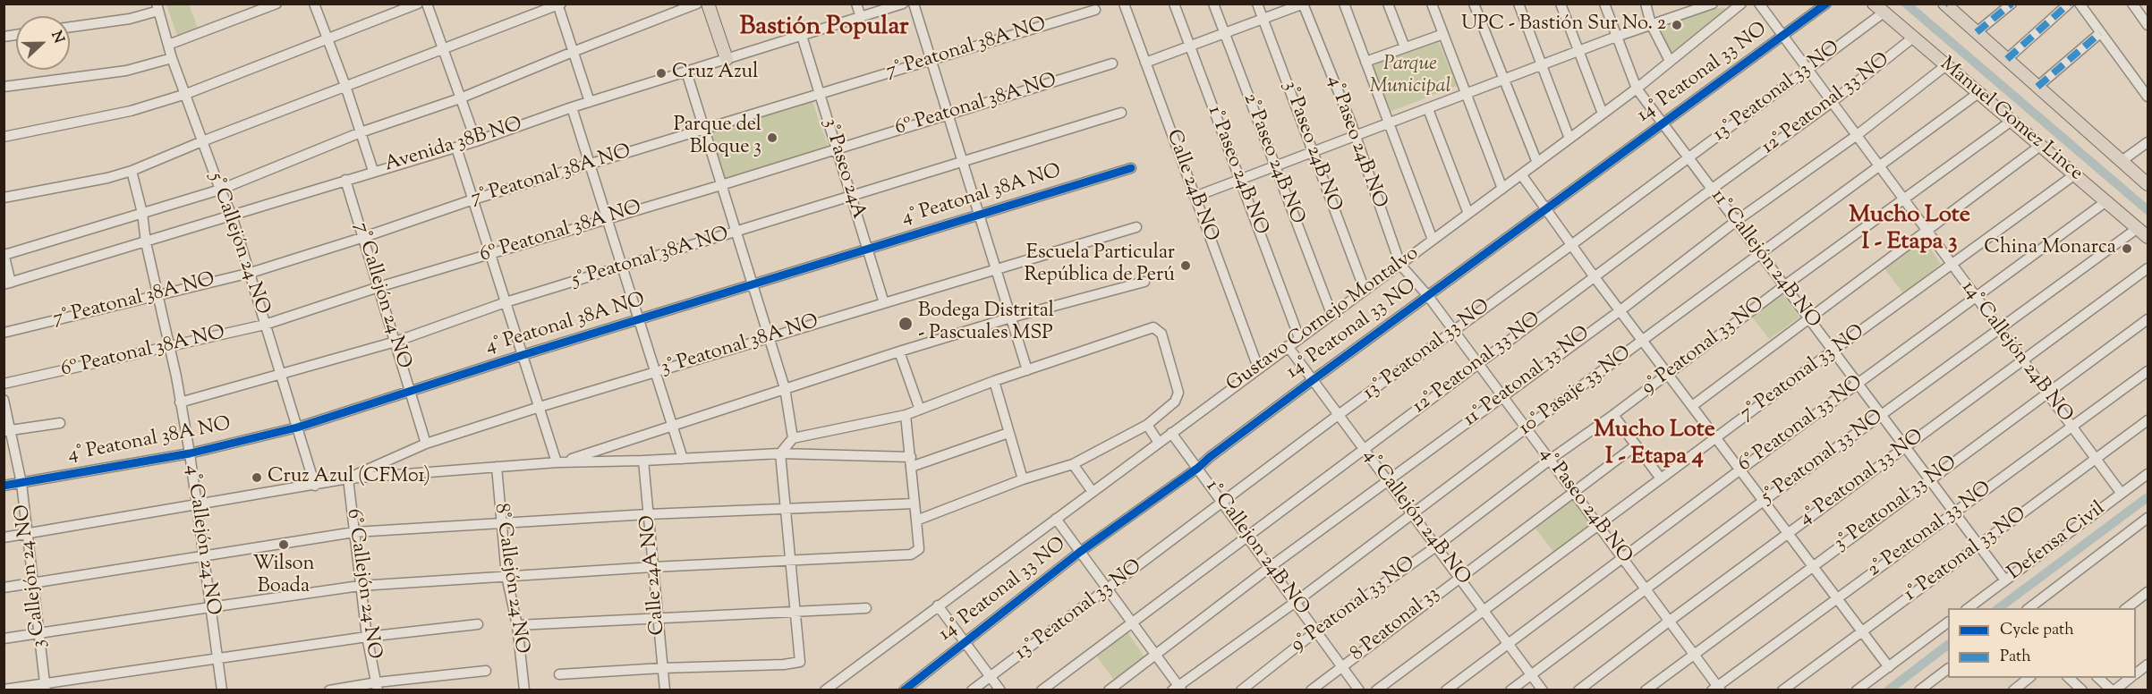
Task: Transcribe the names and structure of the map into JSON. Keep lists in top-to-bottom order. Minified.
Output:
{"streets":{"main road":["Manuel Gomez Lince"],"street":["7° Peatonal 38A NO","14° Peatonal 33 NO","13° Peatonal 33 NO","12° Peatonal 33 NO","6º Peatonal 38A NO","4° Paseo 24B NO","Avenida 38B NO","3° Paseo 24B NO","2° Paseo 24B NO","3° Paseo 24A","1° Paseo 24B NO","Calle 24B NO","4° Peatonal 38A NO","5° Callejón 24 NO","5° Peatonal 38A NO","11° Callejón 24B NO","7° Callejón 24 NO","Gustavo Cornejo Montalvo","3° Peatonal 38A NO","9° Peatonal 33 NO","14° Callejón 24B NO","7° Peatonal 33 NO","11° Peatonal 33 NO","10° Pasaje 33 NO","6° Peatonal 33 NO","5° Peatonal 33 NO","4° Peatonal 33 NO","3° Peatonal 33 NO","4° Callejón 24B NO","2° Peatonal 33 NO","4° Callejón 24 NO","Defensa Civil","1° Callejon 24B NO","1° Peatonal 33 NO","Calle 24A NO","3 Callejón 24 NO","8° Callejón 24 NO","6° Callejón 24 NO","8 Peatonal 33"]},"crossings":[["7° Peatonal 38A NO","3° Paseo 24A"],["7° Peatonal 38A NO","5° Callejón 24 NO"],["7° Peatonal 38A NO","7° Callejón 24 NO"],["7° Peatonal 38A NO","4° Callejón 24 NO"],["14° Peatonal 33 NO","4° Paseo 24B NO"],["14° Peatonal 33 NO","11° Callejón 24B NO"],["14° Peatonal 33 NO","14° Callejón 24B NO"],["14° Peatonal 33 NO","4° Callejón 24B NO"],["14° Peatonal 33 NO","1° Callejon 24B NO"],["13° Peatonal 33 NO","Manuel Gomez Lince"],["13° Peatonal 33 NO","4° Paseo 24B NO"],["13° Peatonal 33 NO","11° Callejón 24B NO"],["13° Peatonal 33 NO","14° Callejón 24B NO"],["13° Peatonal 33 NO","4° Callejón 24B NO"],["13° Peatonal 33 NO","1° Callejon 24B NO"],["12° Peatonal 33 NO","Manuel Gomez Lince"],["12° Peatonal 33 NO","4° Paseo 24B NO"],["12° Peatonal 33 NO","11° Callejón 24B NO"],["12° Peatonal 33 NO","14° Callejón 24B NO"],["12° Peatonal 33 NO","4° Callejón 24B NO"],["12° Peatonal 33 NO","1° Callejon 24B NO"],["6º Peatonal 38A NO","3° Paseo 24A"],["6º Peatonal 38A NO","5° Callejón 24 NO"],["6º Peatonal 38A NO","7° Callejón 24 NO"],["6º Peatonal 38A NO","4° Callejón 24 NO"],["Manuel Gomez Lince","9° Peatonal 33 NO"],["Manuel Gomez Lince","7° Peatonal 33 NO"],["Manuel Gomez Lince","11° Peatonal 33 NO"],["Manuel Gomez Lince","10° Pasaje 33 NO"],["Manuel Gomez Lince","6° Peatonal 33 NO"],["Manuel Gomez Lince","5° Peatonal 33 NO"],["4° Paseo 24B NO","Gustavo Cornejo Montalvo"],["4° Paseo 24B NO","9° Peatonal 33 NO"],["4° Paseo 24B NO","7° Peatonal 33 NO"],["4° Paseo 24B NO","11° Peatonal 33 NO"],["4° Paseo 24B NO","10° Pasaje 33 NO"],["4° Paseo 24B NO","6° Peatonal 33 NO"],["4° Paseo 24B NO","5° Peatonal 33 NO"],["4° Paseo 24B NO","4° Peatonal 33 NO"],["4° Paseo 24B NO","3° Peatonal 33 NO"],["4° Paseo 24B NO","2° Peatonal 33 NO"],["4° Paseo 24B NO","8 Peatonal 33"],["Avenida 38B NO","3° Paseo 24A"],["Avenida 38B NO","5° Callejón 24 NO"],["Avenida 38B NO","7° Callejón 24 NO"],["Avenida 38B NO","4° Callejón 24 NO"],["3° Paseo 24B NO","Gustavo Cornejo Montalvo"],["2° Paseo 24B NO","Gustavo Cornejo Montalvo"],["3° Paseo 24A","4° Peatonal 38A NO"],["3° Paseo 24A","5° Peatonal 38A NO"],["3° Paseo 24A","3° Peatonal 38A NO"],["1° Paseo 24B NO","Gustavo Cornejo Montalvo"],["Calle 24B NO","Gustavo Cornejo Montalvo"],["4° Peatonal 38A NO","5° Callejón 24 NO"],["4° Peatonal 38A NO","7° Callejón 24 NO"],["4° Peatonal 38A NO","4° Callejón 24 NO"],["4° Peatonal 38A NO","3 Callejón 24 NO"],["5° Callejón 24 NO","5° Peatonal 38A NO"],["5° Callejón 24 NO","3° Peatonal 38A NO"],["5° Peatonal 38A NO","7° Callejón 24 NO"],["5° Peatonal 38A NO","4° Callejón 24 NO"],["11° Callejón 24B NO","Gustavo Cornejo Montalvo"],["11° Callejón 24B NO","9° Peatonal 33 NO"],["11° Callejón 24B NO","7° Peatonal 33 NO"],["11° Callejón 24B NO","11° Peatonal 33 NO"],["11° Callejón 24B NO","10° Pasaje 33 NO"],["11° Callejón 24B NO","6° Peatonal 33 NO"],["11° Callejón 24B NO","5° Peatonal 33 NO"],["11° Callejón 24B NO","4° Peatonal 33 NO"],["11° Callejón 24B NO","3° Peatonal 33 NO"],["11° Callejón 24B NO","2° Peatonal 33 NO"],["11° Callejón 24B NO","Defensa Civil"],["11° Callejón 24B NO","1° Peatonal 33 NO"],["7° Callejón 24 NO","3° Peatonal 38A NO"],["Gustavo Cornejo Montalvo","4° Callejón 24B NO"],["Gustavo Cornejo Montalvo","1° Callejon 24B NO"],["3° Peatonal 38A NO","4° Callejón 24 NO"],["3° Peatonal 38A NO","Calle 24A NO"],["3° Peatonal 38A NO","3 Callejón 24 NO"],["3° Peatonal 38A NO","8° Callejón 24 NO"],["3° Peatonal 38A NO","6° Callejón 24 NO"],["9° Peatonal 33 NO","14° Callejón 24B NO"],["9° Peatonal 33 NO","4° Callejón 24B NO"],["9° Peatonal 33 NO","1° Callejon 24B NO"],["14° Callejón 24B NO","7° Peatonal 33 NO"],["14° Callejón 24B NO","11° Peatonal 33 NO"],["14° Callejón 24B NO","10° Pasaje 33 NO"],["14° Callejón 24B NO","6° Peatonal 33 NO"],["14° Callejón 24B NO","5° Peatonal 33 NO"],["14° Callejón 24B NO","4° Peatonal 33 NO"],["14° Callejón 24B NO","3° Peatonal 33 NO"],["14° Callejón 24B NO","2° Peatonal 33 NO"],["14° Callejón 24B NO","Defensa Civil"],["14° Callejón 24B NO","1° Peatonal 33 NO"],["7° Peatonal 33 NO","4° Callejón 24B NO"],["11° Peatonal 33 NO","4° Callejón 24B NO"],["11° Peatonal 33 NO","1° Callejon 24B NO"],["10° Pasaje 33 NO","4° Callejón 24B NO"],["10° Pasaje 33 NO","1° Callejon 24B NO"],["6° Peatonal 33 NO","4° Callejón 24B NO"],["5° Peatonal 33 NO","4° Callejón 24B NO"],["4° Callejón 24B NO","8 Peatonal 33"],["1° Callejon 24B NO","8 Peatonal 33"]],"districts":["Bastión Popular","Mucho Lote I - Etapa 3","Mucho Lote I - Etapa 4"],"parks":["Parque Municipal"],"places":["UPC - Bastión Sur No. 2","Cruz Azul","Parque del Bloque 3","China Monarca","Escuela Particular República de Perú","Bodega Distrital - Pascuales MSP","Cruz Azul (CFM01)","Wilson Boada"],"legend":["Cycle path","Path"],"north":"right"}
